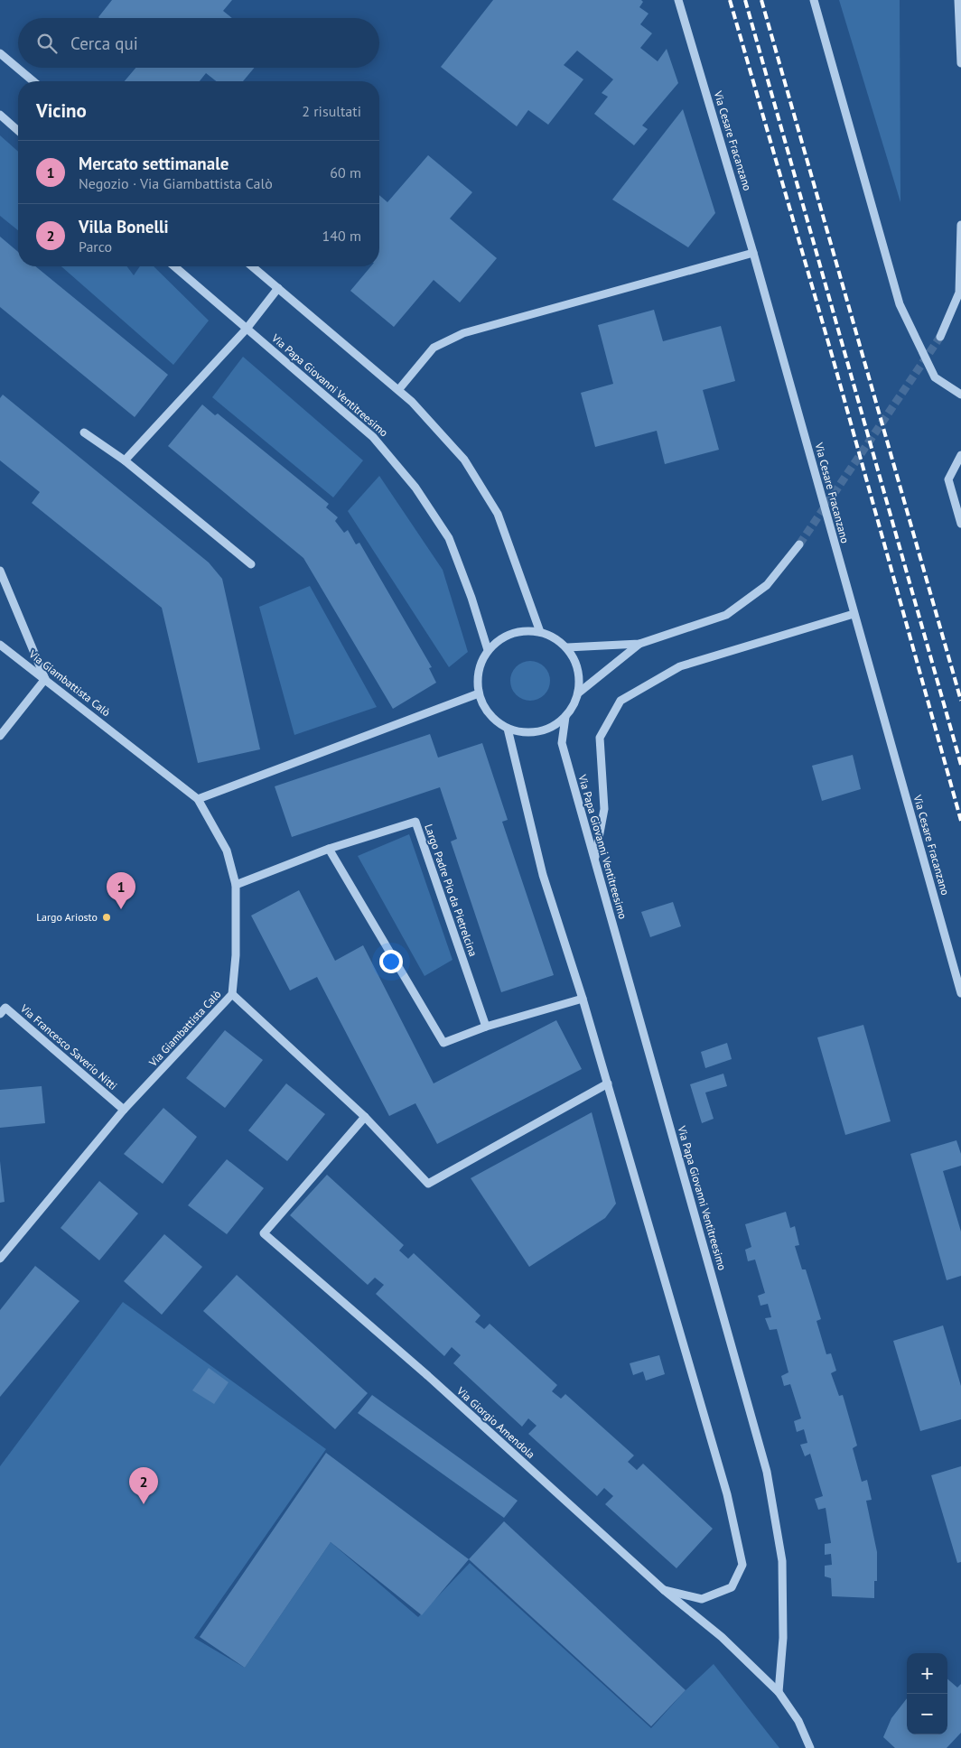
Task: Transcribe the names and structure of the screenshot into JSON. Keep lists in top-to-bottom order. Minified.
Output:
{"streets":{"street":["Via Cesare Fracanzano","Via Papa Giovanni Ventitreesimo","Via Giambattista Calò","Largo Padre Pio da Pietrelcina","Via Francesco Saverio Nitti","Via Giorgio Amendola"]},"crossings":[["Via Papa Giovanni Ventitreesimo","Via Giorgio Amendola"],["Via Giambattista Calò","Largo Padre Pio da Pietrelcina"],["Via Giambattista Calò","Via Francesco Saverio Nitti"]],"places":["Largo Ariosto"],"page":{"search":"Cerca qui","heading":["Vicino","2 risultati"],"list":[{"mark":"1","name":"Mercato settimanale","note":"Negozio · Via Giambattista Calò","value":"60 m"},{"mark":"2","name":"Villa Bonelli","note":"Parco","value":"140 m"}],"pins":["1","2"],"map_buttons":["+","−"]}}
